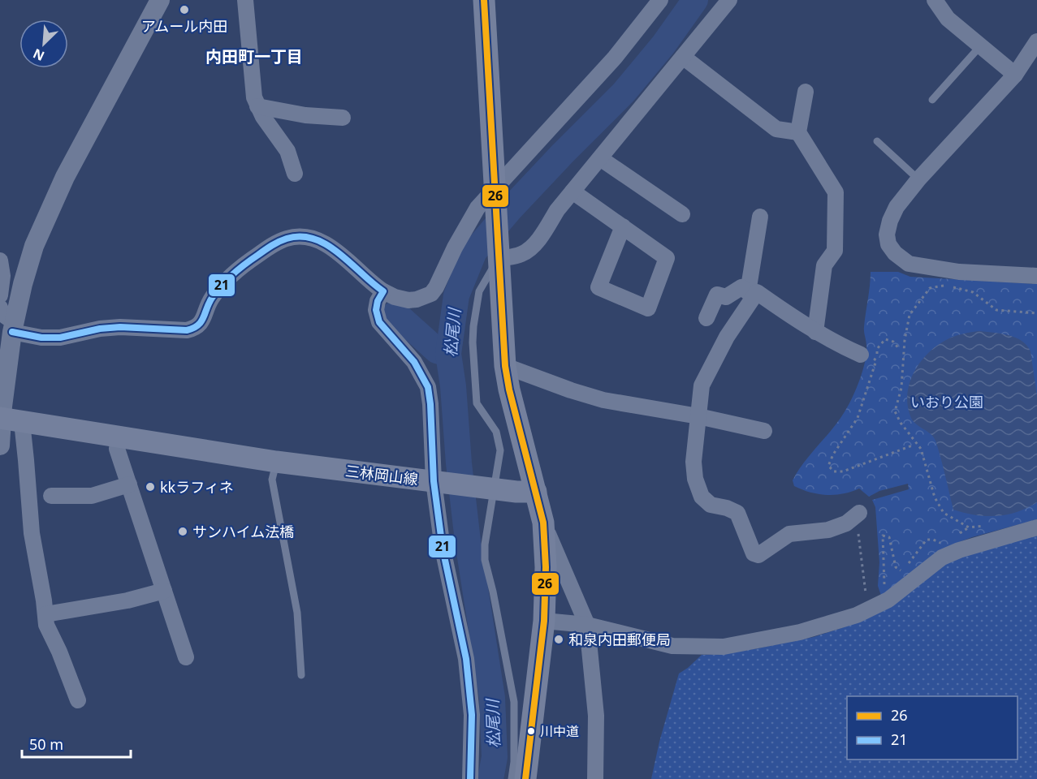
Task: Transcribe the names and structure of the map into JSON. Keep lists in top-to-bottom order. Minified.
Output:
{"streets":{"main road":["三林岡山線"]},"districts":["内田町一丁目"],"water":["松尾川"],"parks":["いおり公園"],"places":["アムール内田","kkラフィネ","サンハイム法橋","和泉内田郵便局","川中道"],"lines":["transit line 26","transit line 21"],"legend":["26","21"],"scale_bar":"50 m","north":"bottom left"}
